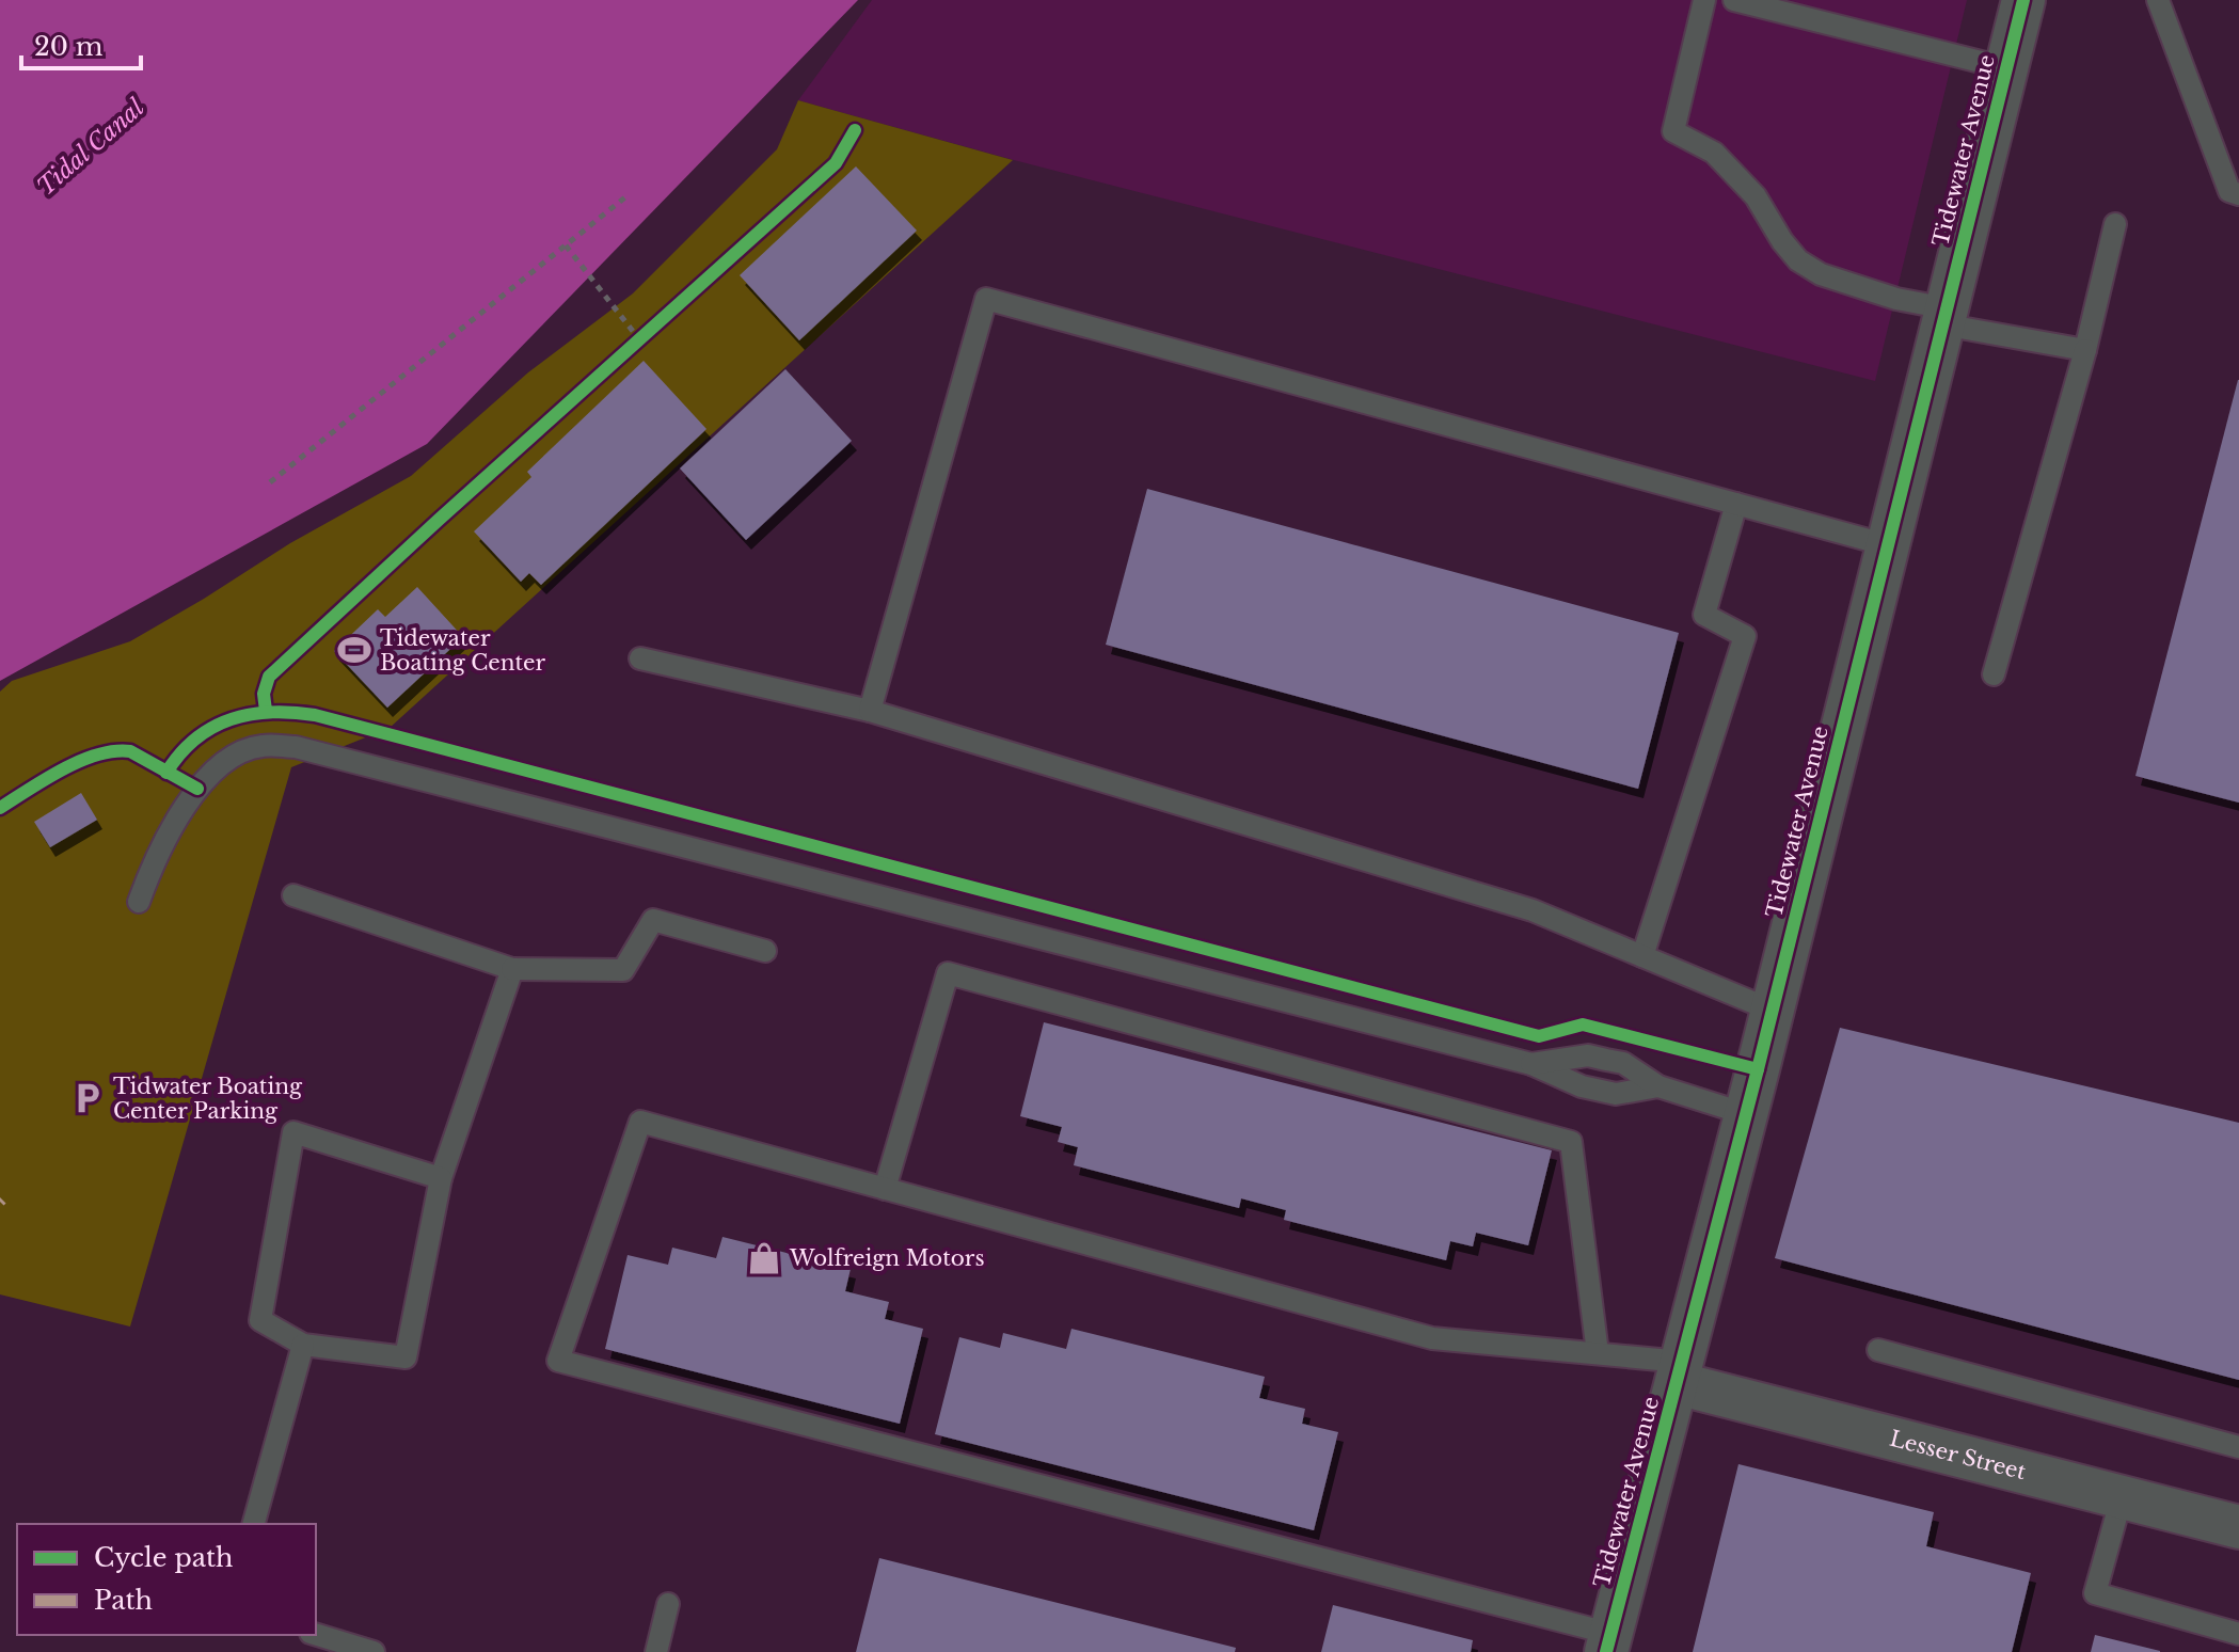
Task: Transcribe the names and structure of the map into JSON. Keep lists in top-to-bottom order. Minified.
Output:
{"streets":{"street":["Tidewater Avenue","Lesser Street"]},"crossings":[["Tidewater Avenue","Lesser Street"]],"water":["Tidal Canal"],"places":{"sports":["Tidewater Boating Center"],"parking":["Tidwater Boating Center Parking"],"shop":["Wolfreign Motors"]},"legend":["Cycle path","Path"],"scale_bar":"20 m"}
